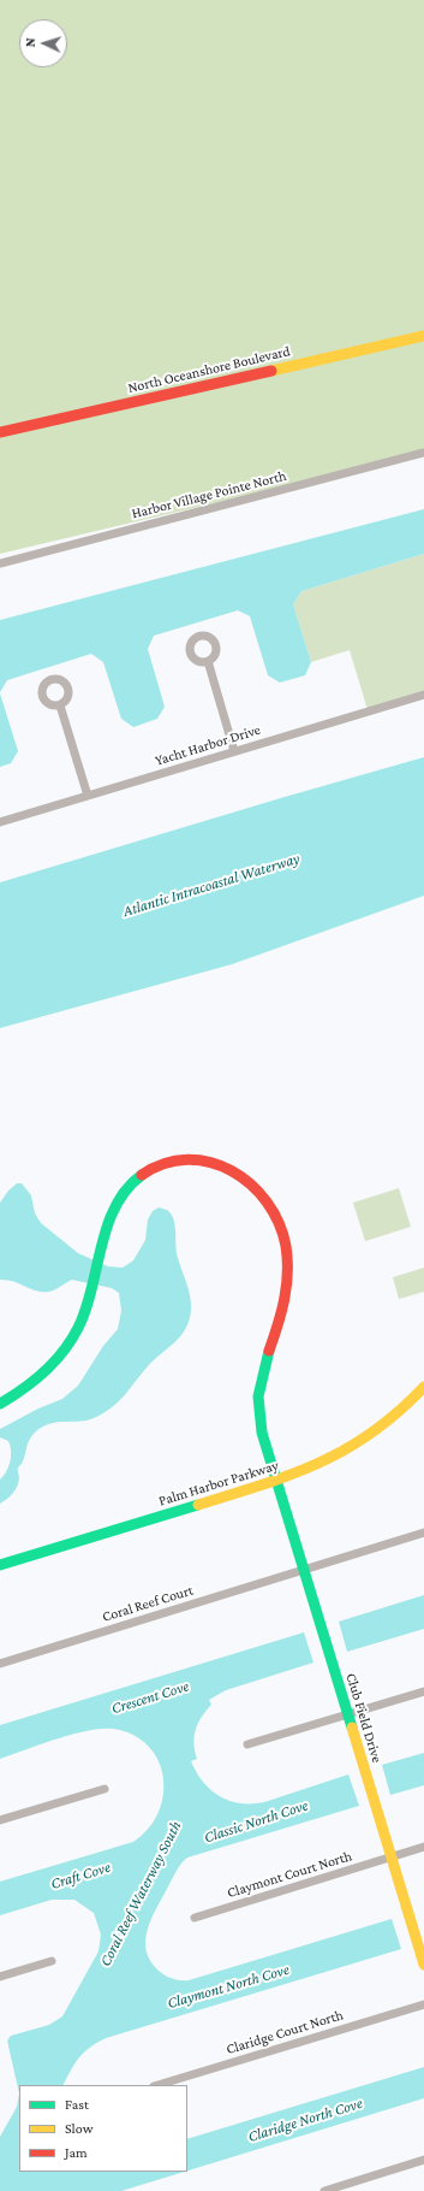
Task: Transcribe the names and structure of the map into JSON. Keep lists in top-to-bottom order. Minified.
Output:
{"streets":{"street":["North Oceanshore Boulevard","Harbor Village Pointe North","Yacht Harbor Drive","Palm Harbor Parkway","Coral Reef Court","Club Field Drive","Claymont Court North","Claridge Court North"]},"crossings":[["Palm Harbor Parkway","Club Field Drive"],["Coral Reef Court","Club Field Drive"],["Club Field Drive","Claymont Court North"]],"water":["Atlantic Intracoastal Waterway","Crescent Cove","Classic North Cove","Craft Cove","Coral Reef Waterway South","Claymont North Cove","Claridge North Cove"],"legend":["Fast","Slow","Jam"],"north":"left"}
